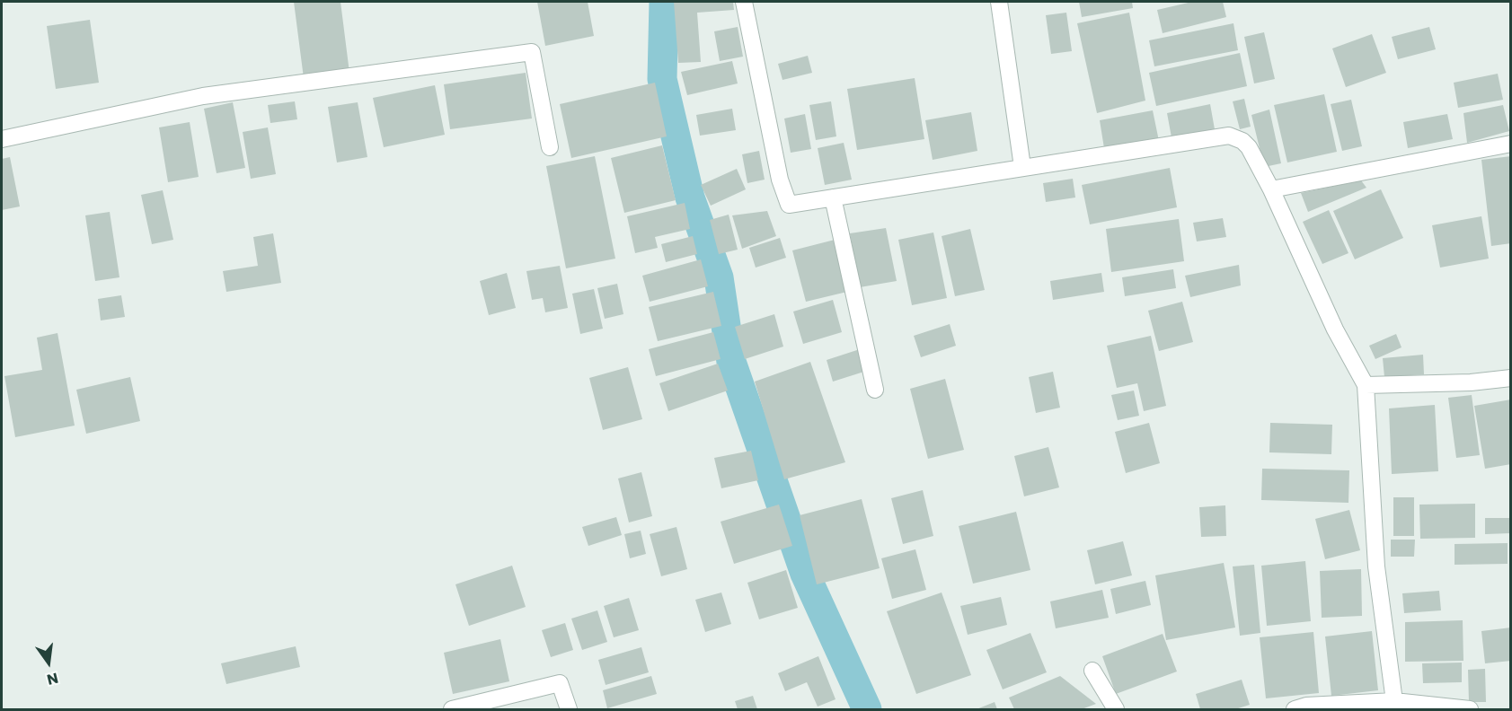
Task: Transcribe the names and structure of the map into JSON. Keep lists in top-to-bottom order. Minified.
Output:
{"north":"bottom"}
